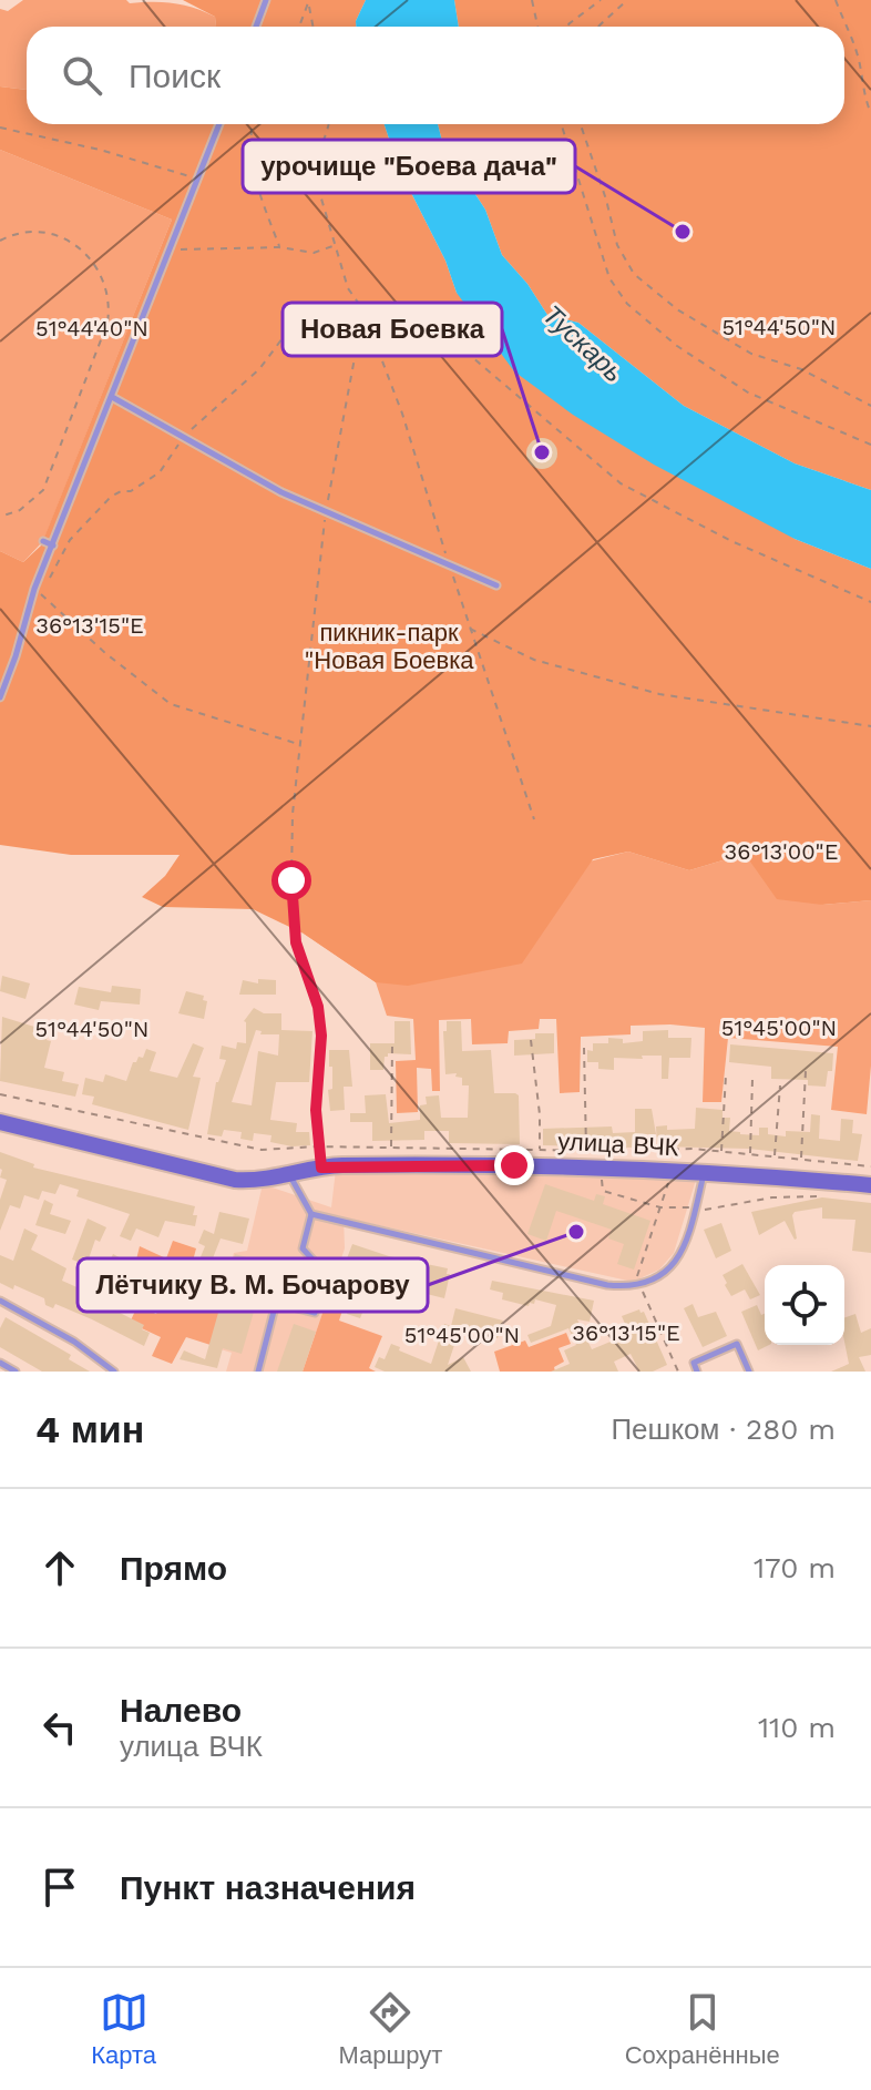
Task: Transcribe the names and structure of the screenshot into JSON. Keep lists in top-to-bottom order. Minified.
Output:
{"streets":{"main road":["улица ВЧК"]},"water":["Тускарь"],"parks":["пикник-парк \"Новая Боевка"],"places":["урочище \"Боева дача\"","Новая Боевка","Лётчику В. М. Бочарову"],"page":{"search":"Поиск","heading":["4 мин","Пешком · 280 m"],"list":[["Прямо","170 m"],["Налево","улица ВЧК","110 m"],"Пункт назначения"],"nav":["Карта","Маршрут","Сохранённые"]},"coordinates":["51°44'50\"N","51°44'40\"N","36°13'15\"E","36°13'00\"E","51°45'00\"N"]}
